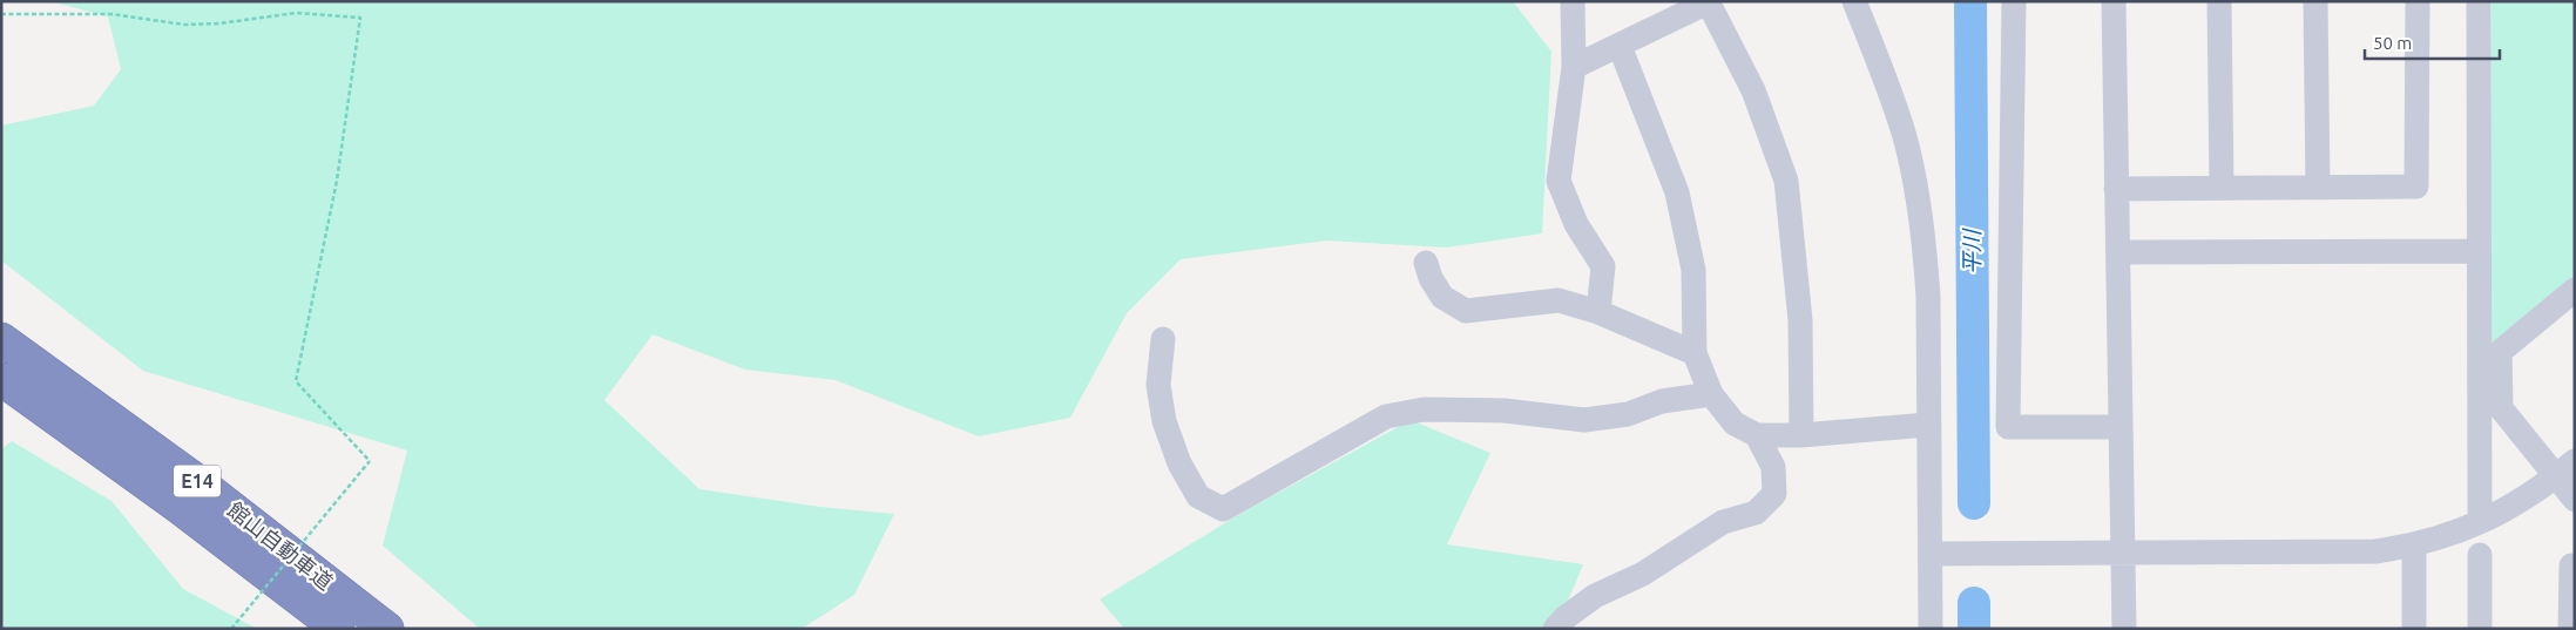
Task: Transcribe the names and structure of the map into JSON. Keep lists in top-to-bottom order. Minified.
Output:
{"streets":{"highway":["E14","館山自動車道"]},"water":["平川"],"scale_bar":"50 m"}
